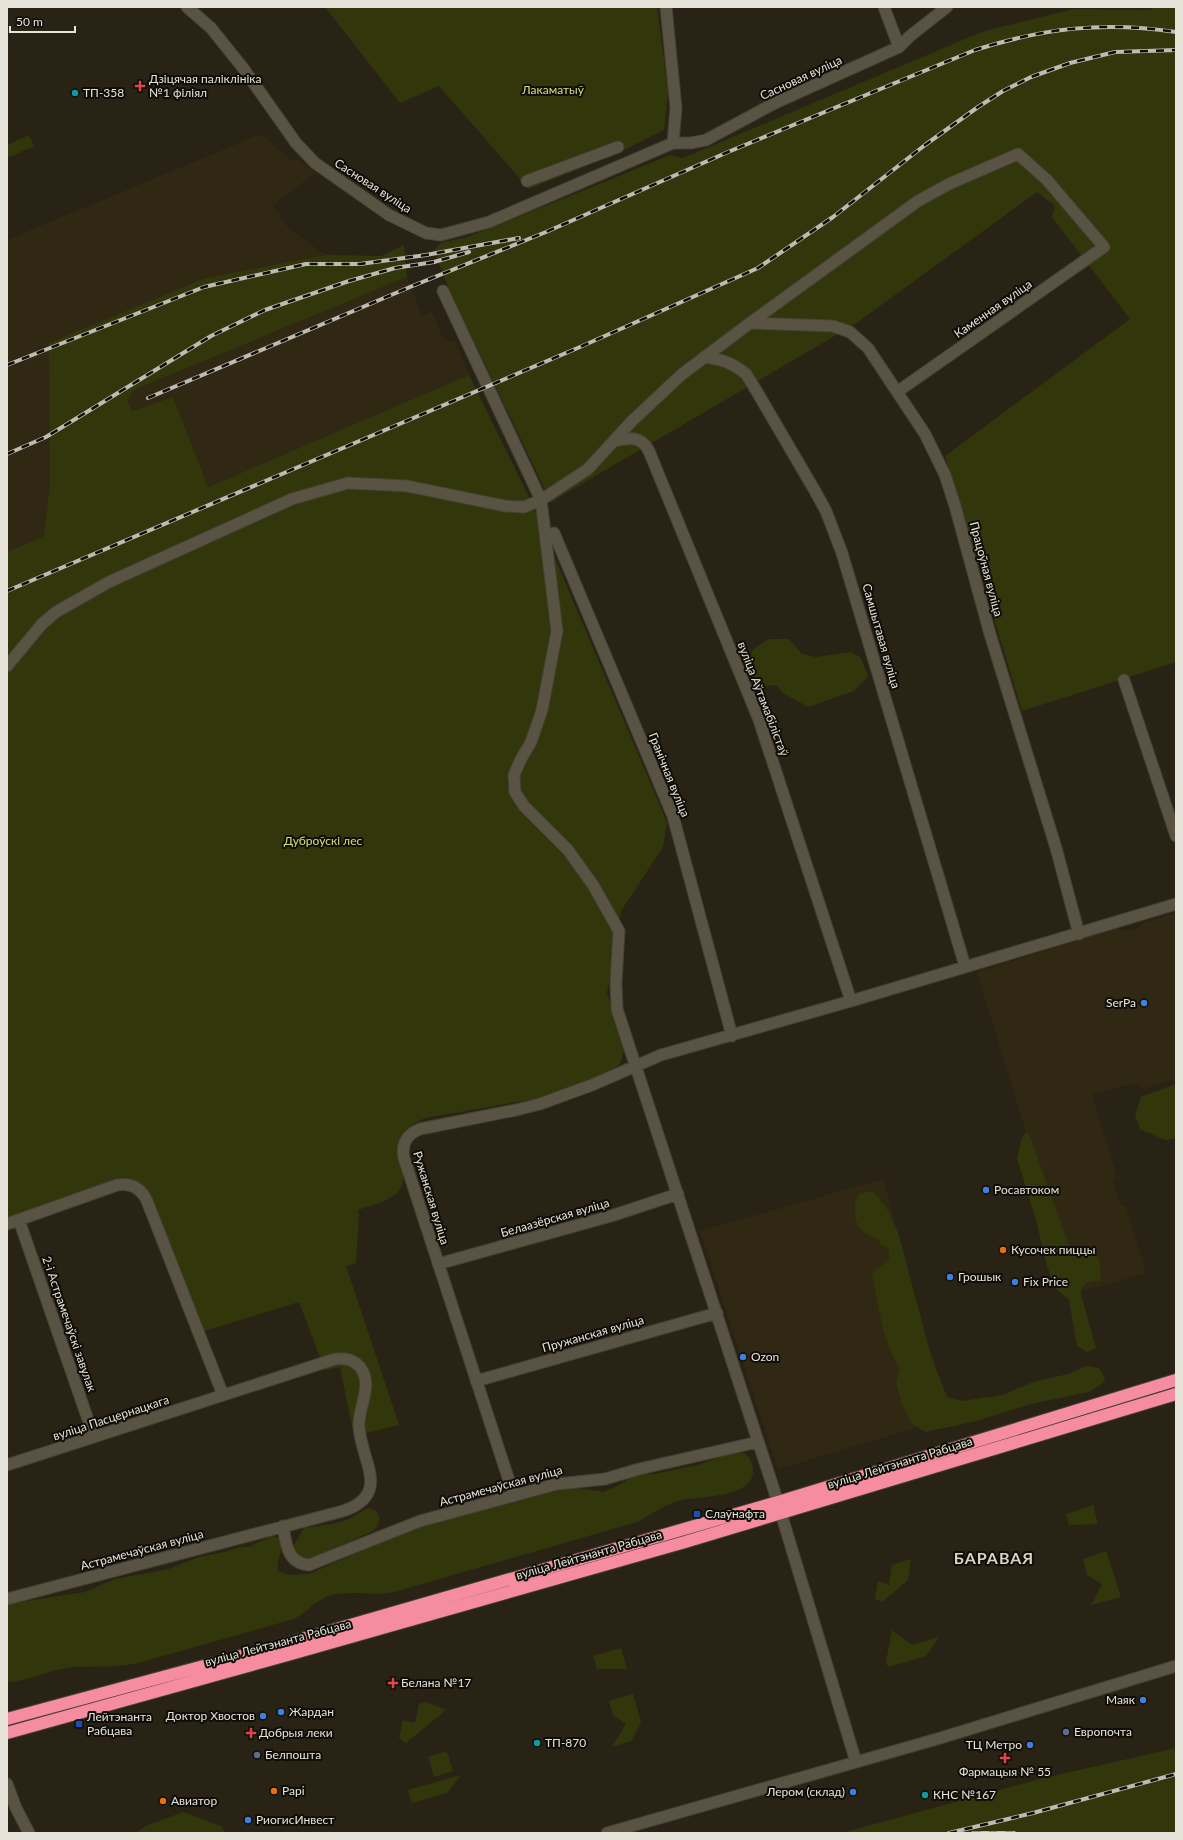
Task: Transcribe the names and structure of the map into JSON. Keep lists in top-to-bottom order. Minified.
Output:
{"streets":{"highway":["вуліца Лейтэнанта Рабцава"],"street":["Сасновая вуліца","Каменная вуліца","Працоўная вуліца","Самшытавая вуліца","вуліца Аўтамабілістаў","Гранічная вуліца","Ружанская вуліца","Белаазёрская вуліца","2-і Астрамечаўскі завулак","Пружанская вуліца","вуліца Пасцернацкага","Астрамечаўская вуліца"]},"crossings":[["Каменная вуліца","Працоўная вуліца"],["Ружанская вуліца","Белаазёрская вуліца"],["Ружанская вуліца","Пружанская вуліца"],["Ружанская вуліца","Астрамечаўская вуліца"],["2-і Астрамечаўскі завулак","вуліца Пасцернацкага"],["вуліца Пасцернацкага","Астрамечаўская вуліца"]],"districts":["БАРАВАЯ"],"parks":["Лакаматыў","Дуброўскі лес"],"places":{"health":["Дзіцячая паліклініка №1 філіял","Белана №17","Добрыя леки","Фармацыя № 55"],"other":["ТП-358","SerPa","Росавтоком","Кусочек пиццы","Грошык","Fix Price","Ozon","Маяк","Жардан","Доктор Хвостов","Европочта","ТП-870","ТЦ Метро","Белпошта","Papi","Лером (склад)","КНС №167","Авиатор","РиогисИнвест"],"transit":["Слаўнафта","Лейтэнанта Рабцава"]},"scale_bar":"50 m"}
